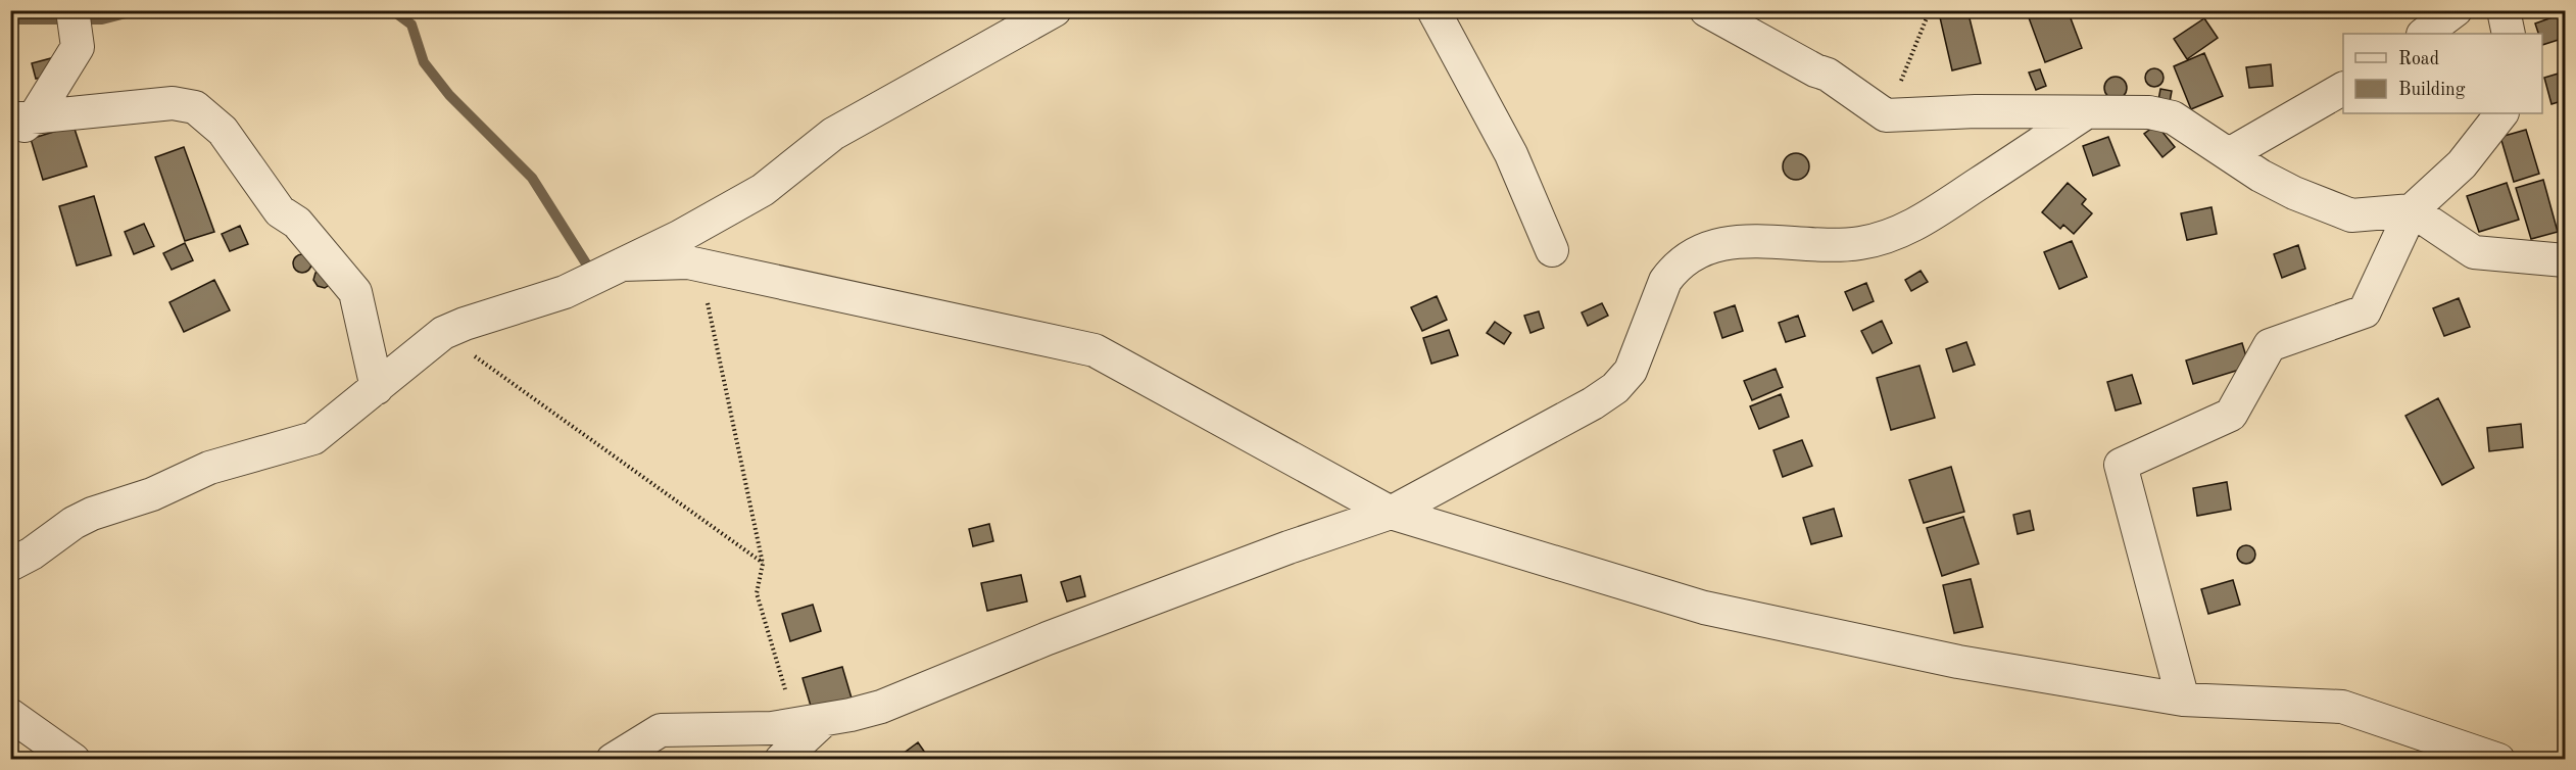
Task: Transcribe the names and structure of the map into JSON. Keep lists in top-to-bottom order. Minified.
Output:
{"legend":["Road","Building"]}
